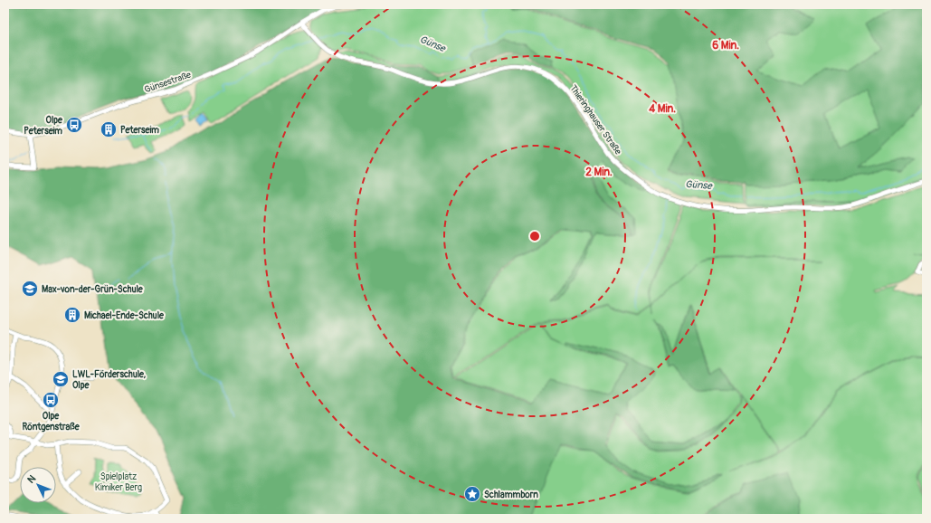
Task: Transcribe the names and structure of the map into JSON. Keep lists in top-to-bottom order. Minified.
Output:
{"streets":{"street":["Günsestraße","Thieringhauser Straße"]},"crossings":[["Günsestraße","Thieringhauser Straße"]],"water":["Günse"],"parks":["Spielplatz Kimiker Berg"],"places":{"bus stop":["Olpe Peterseim","Olpe Röntgenstraße"],"building":["Peterseim","Michael-Ende-Schule"],"school or university":["Max-von-der-Grün-Schule","LWL-Förderschule, Olpe"],"place":["Schlammborn"]},"north":"top left","rings":["6 Min.","4 Min.","2 Min."]}
